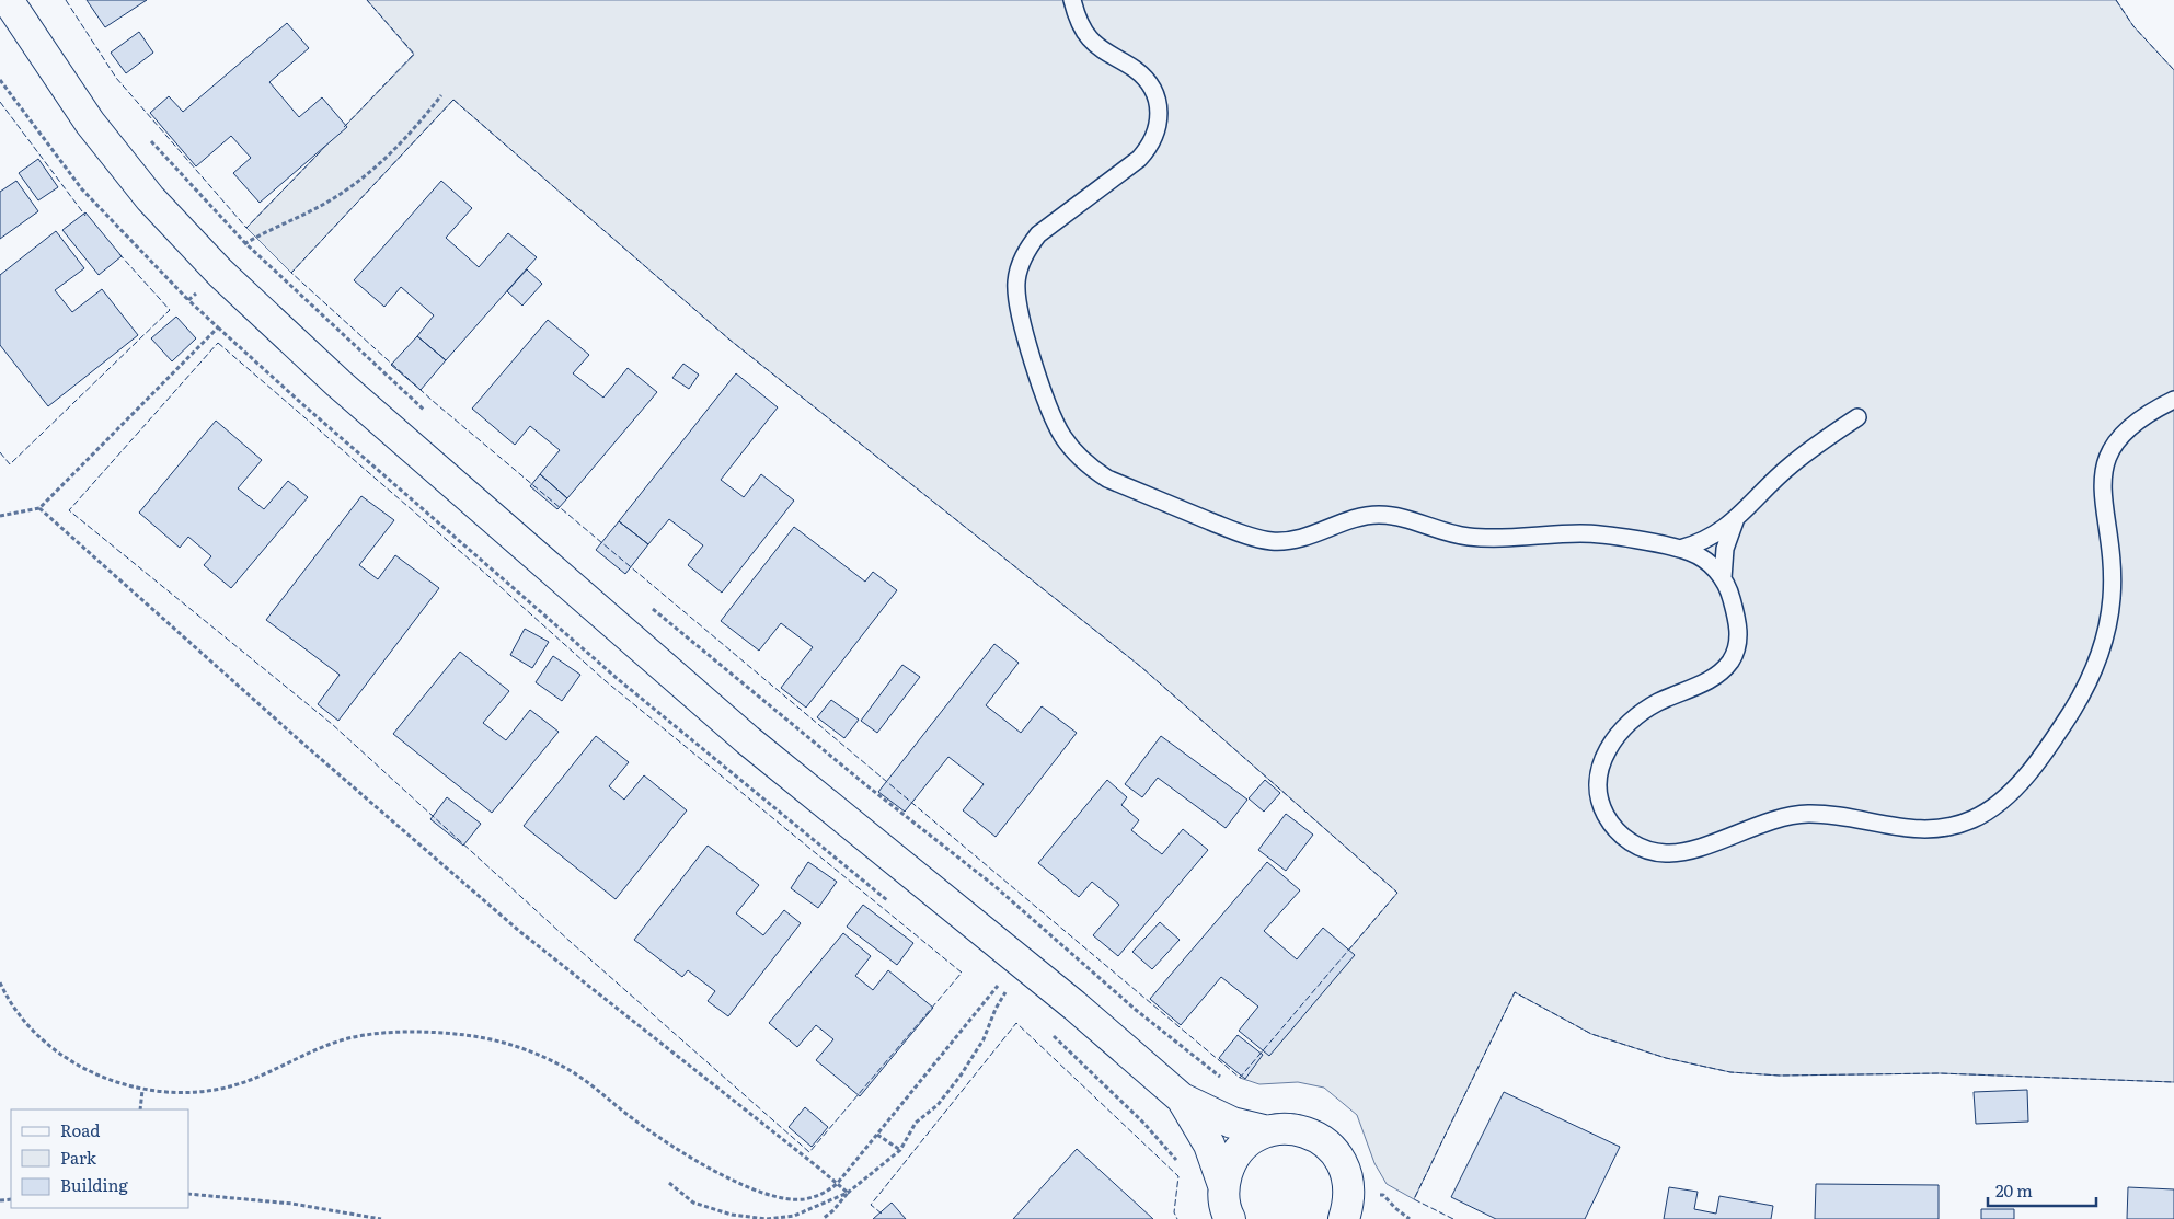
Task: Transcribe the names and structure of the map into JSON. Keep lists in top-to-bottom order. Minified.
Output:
{"legend":["Road","Park","Building"],"scale_bar":"20 m"}
